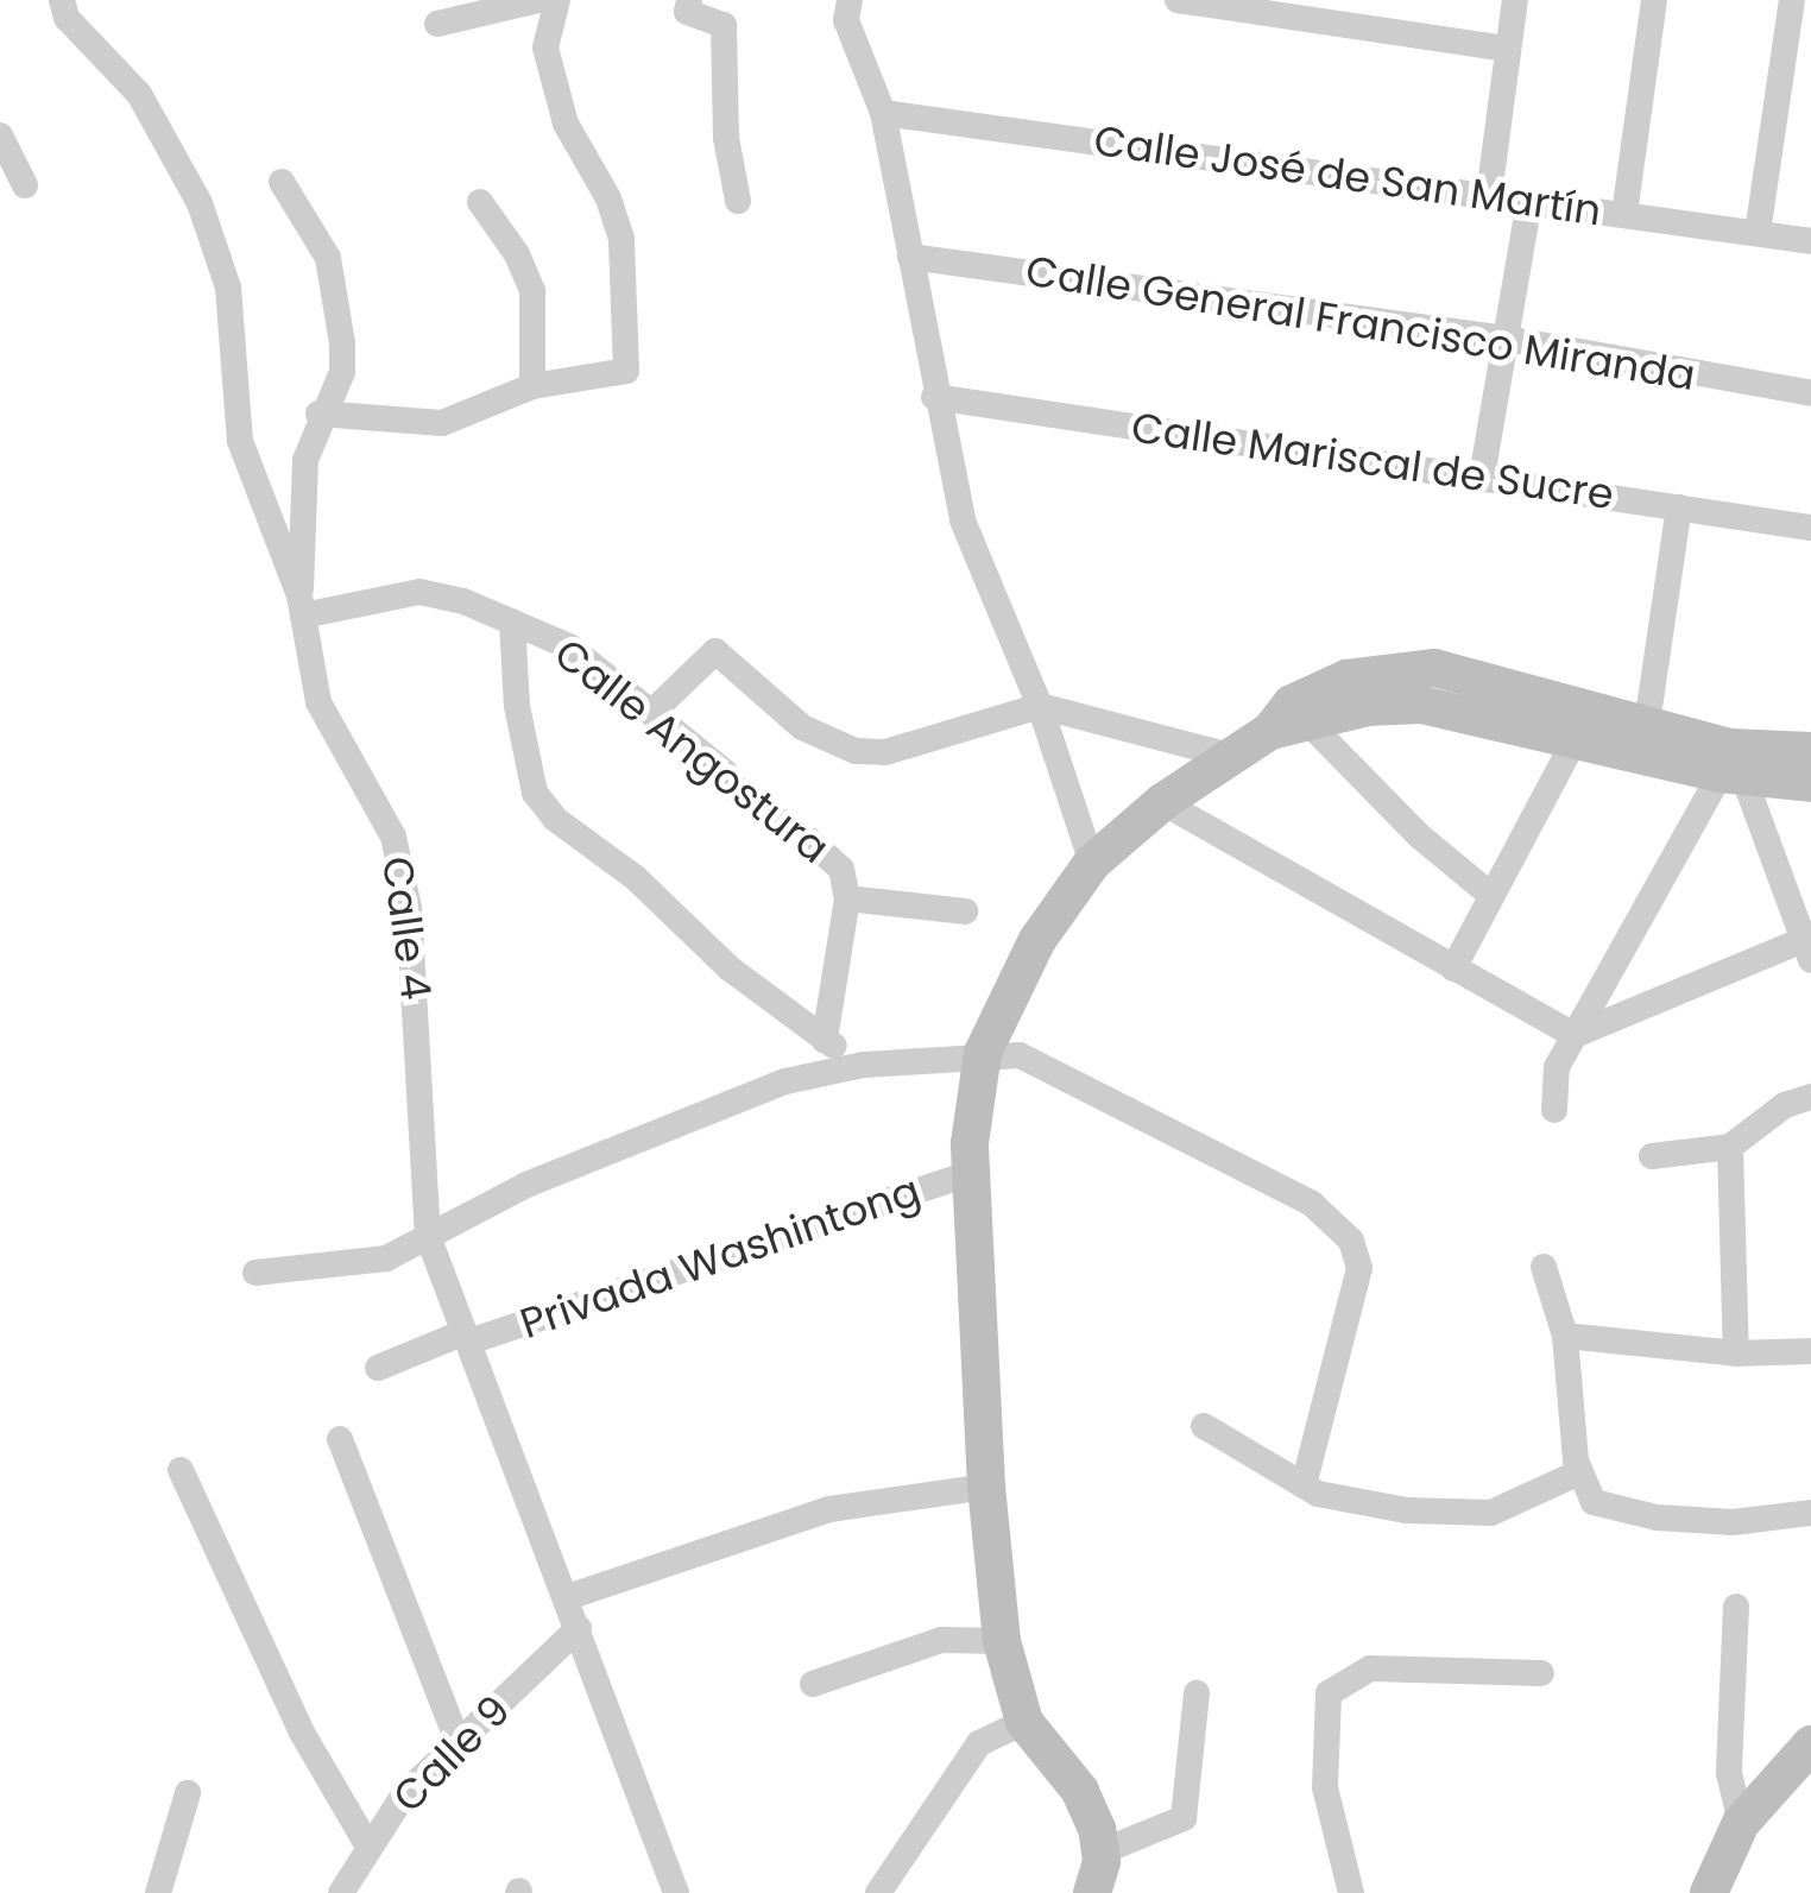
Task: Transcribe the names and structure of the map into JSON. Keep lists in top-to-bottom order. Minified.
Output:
{"streets":{"street":["Calle José de San Martín","Calle General Francisco Miranda","Calle Mariscal de Sucre","Calle Angostura","Calle 4","Privada Washintong","Calle 9"]},"crossings":[["Calle Angostura","Calle 4"],["Calle 4","Privada Washintong"],["Calle 4","Calle 9"]]}
